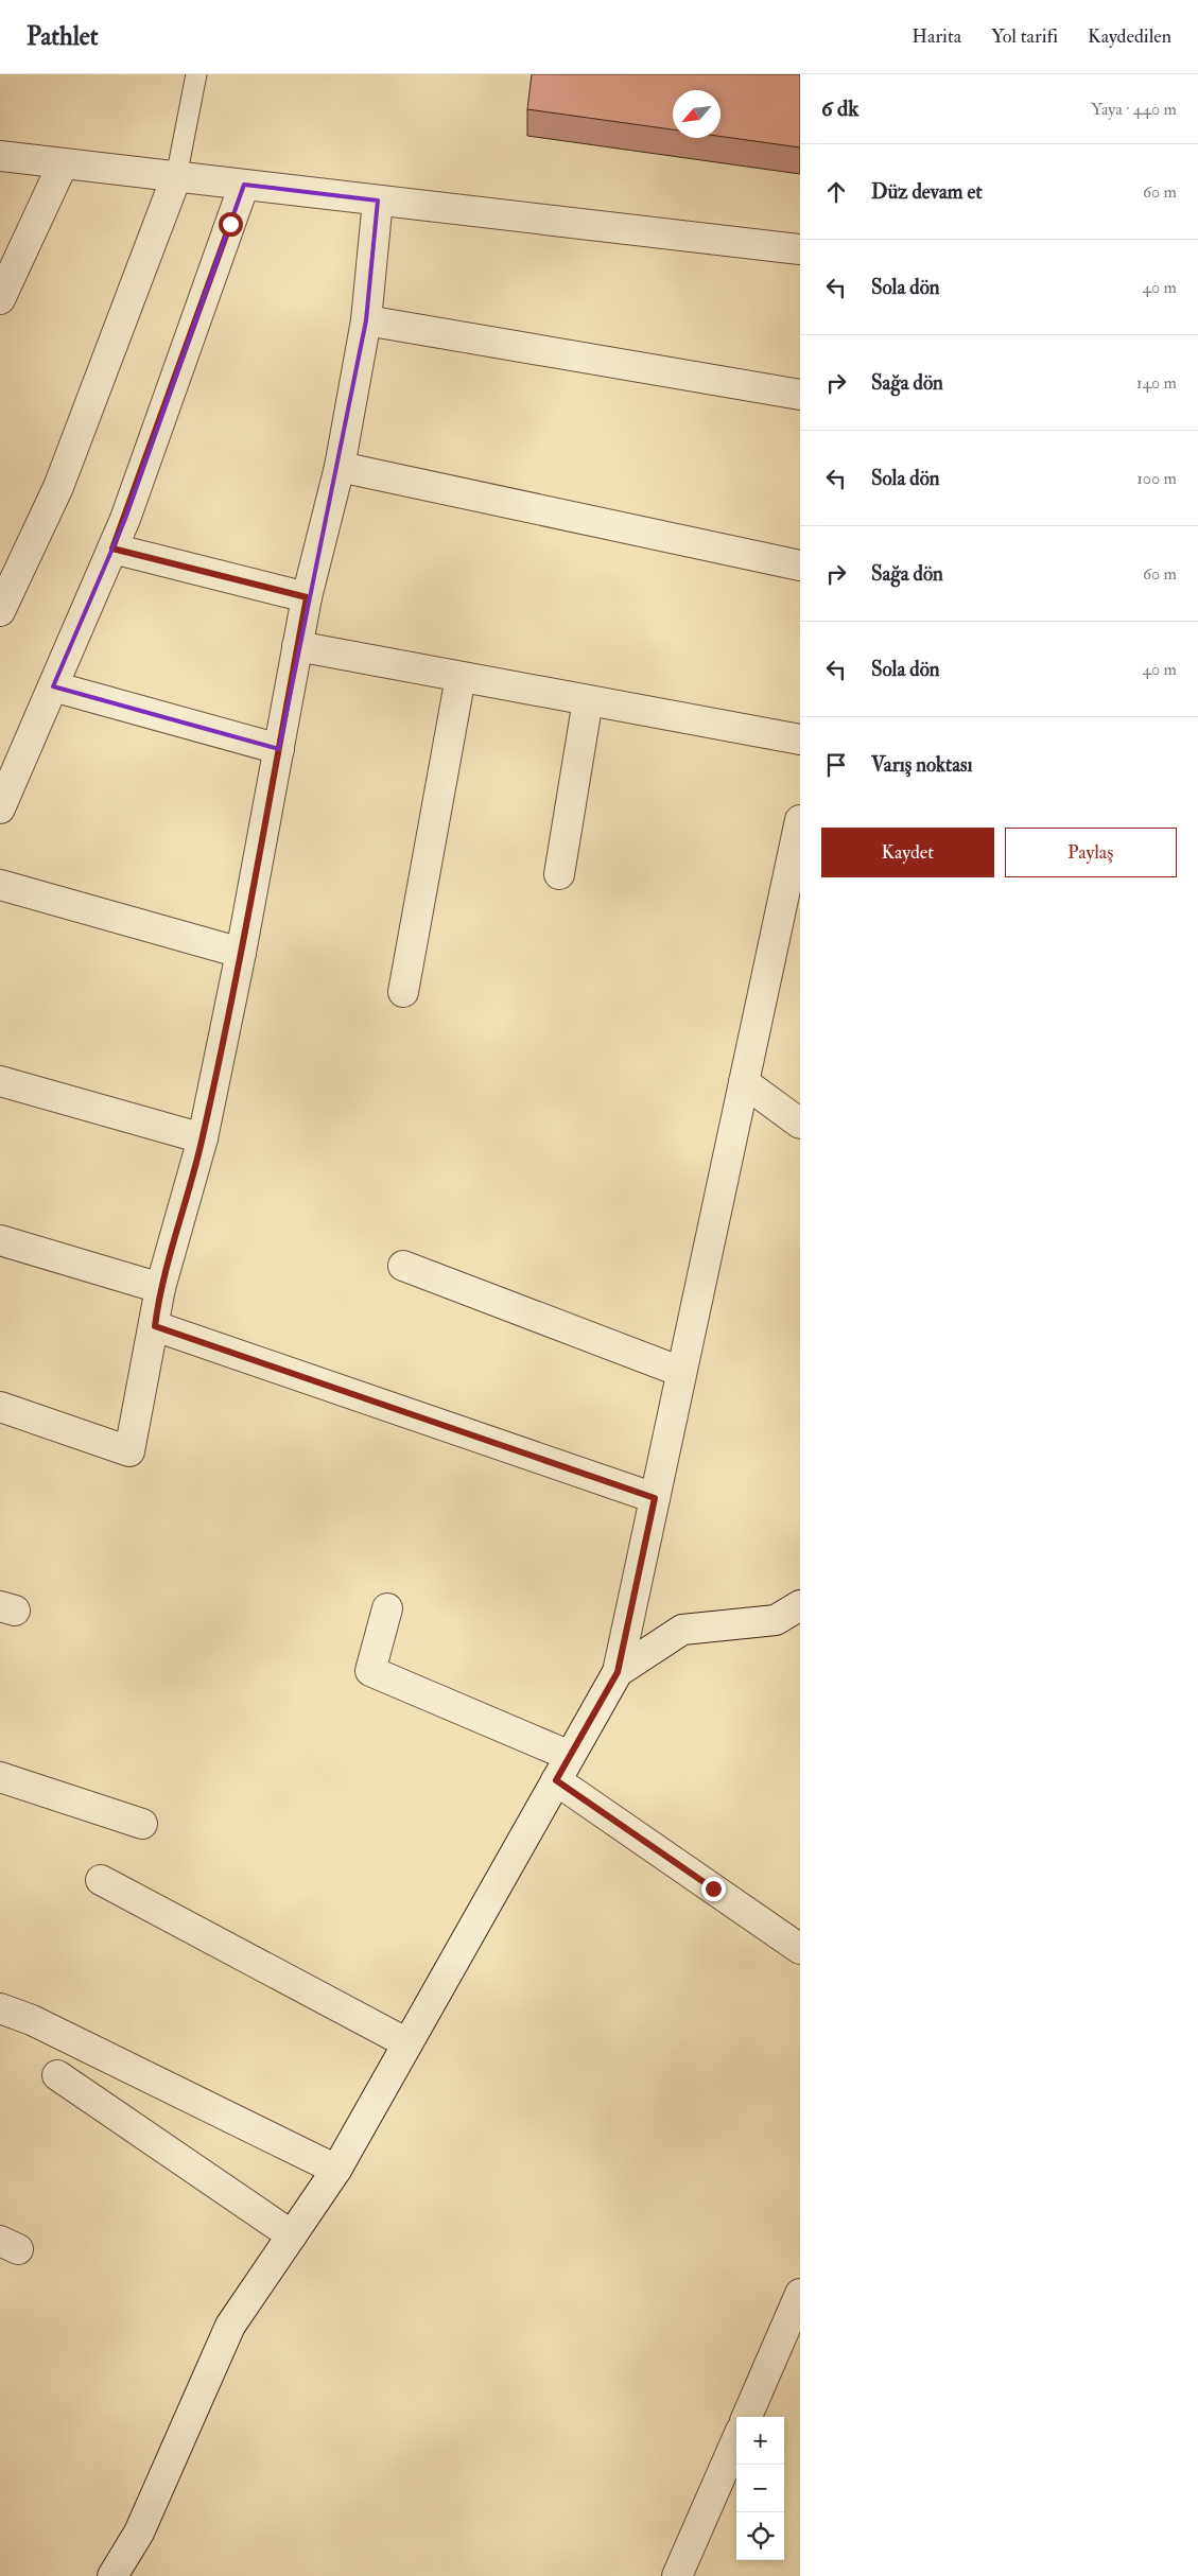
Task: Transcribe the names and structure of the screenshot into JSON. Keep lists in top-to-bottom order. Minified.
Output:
{"north":"bottom left","page":{"header":"Pathlet","nav":["Harita","Yol tarifi","Kaydedilen"],"heading":["6 dk","Yaya · 440 m"],"list":[["Düz devam et","60 m"],["Sola dön","40 m"],["Sağa dön","140 m"],["Sola dön","100 m"],["Sağa dön","60 m"],["Sola dön","40 m"],"Varış noktası"],"buttons":["Kaydet","Paylaş"],"map_buttons":["+","−"]}}
